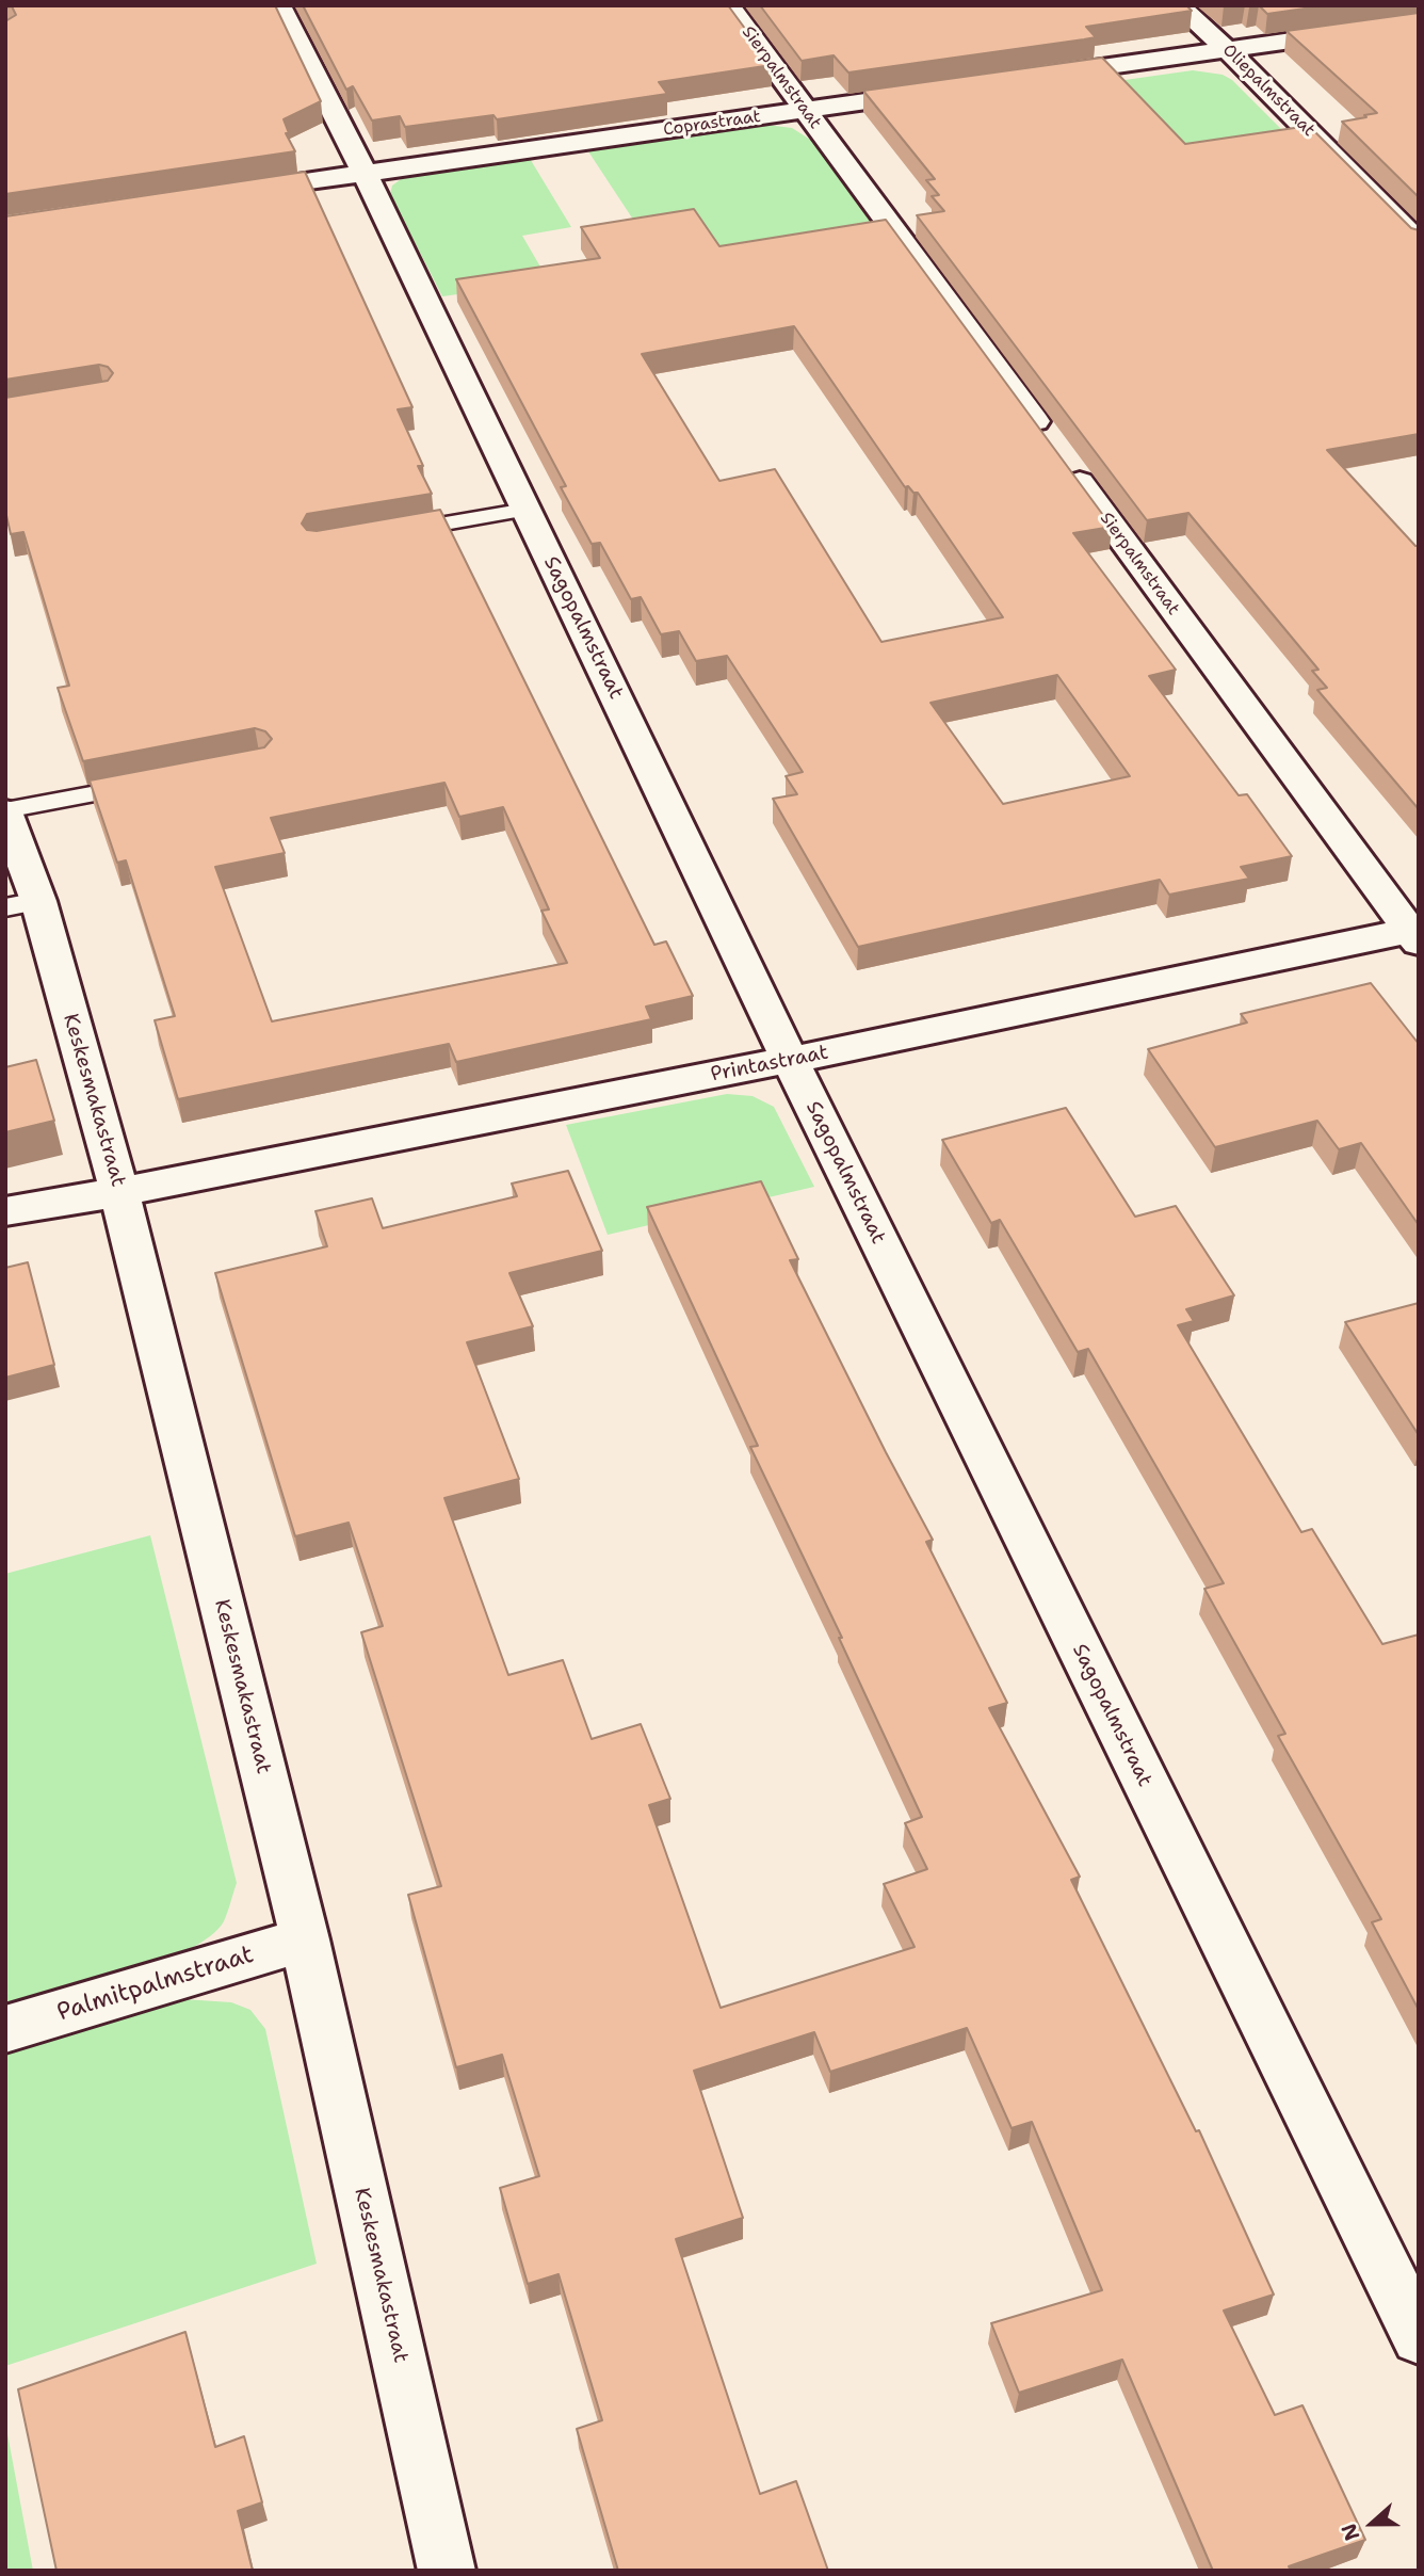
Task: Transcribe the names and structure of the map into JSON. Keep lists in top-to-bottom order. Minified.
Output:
{"streets":{"street":["Sierpalmstraat","Oliepalmstraat","Coprastraat","Sagopalmstraat","Printastraat","Keskesmakastraat","Palmitpalmstraat"]},"crossings":[["Sierpalmstraat","Coprastraat"],["Sierpalmstraat","Printastraat"],["Coprastraat","Sagopalmstraat"],["Sagopalmstraat","Printastraat"],["Printastraat","Keskesmakastraat"],["Keskesmakastraat","Palmitpalmstraat"]],"north":"left"}
